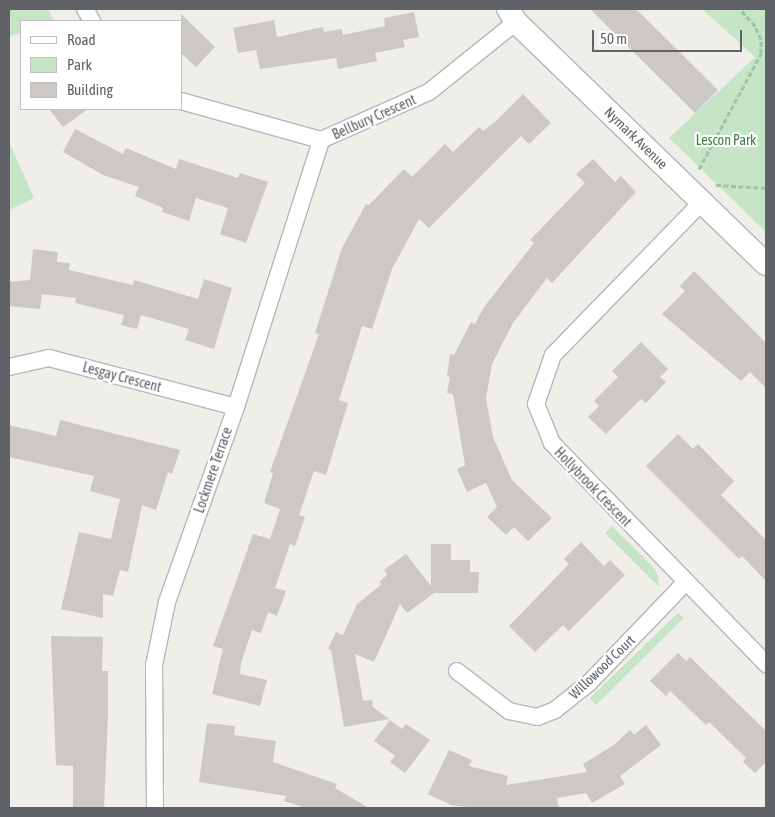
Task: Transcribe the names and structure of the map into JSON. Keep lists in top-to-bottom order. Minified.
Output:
{"streets":{"street":["Bellbury Crescent","Nymark Avenue","Lesgay Crescent","Lockmere Terrace","Hollybrook Crescent","Willowood Court"]},"crossings":[["Bellbury Crescent","Nymark Avenue"],["Bellbury Crescent","Lockmere Terrace"],["Nymark Avenue","Hollybrook Crescent"],["Lesgay Crescent","Lockmere Terrace"],["Hollybrook Crescent","Willowood Court"]],"parks":["Lescon Park"],"legend":["Road","Park","Building"],"scale_bar":"50 m"}
